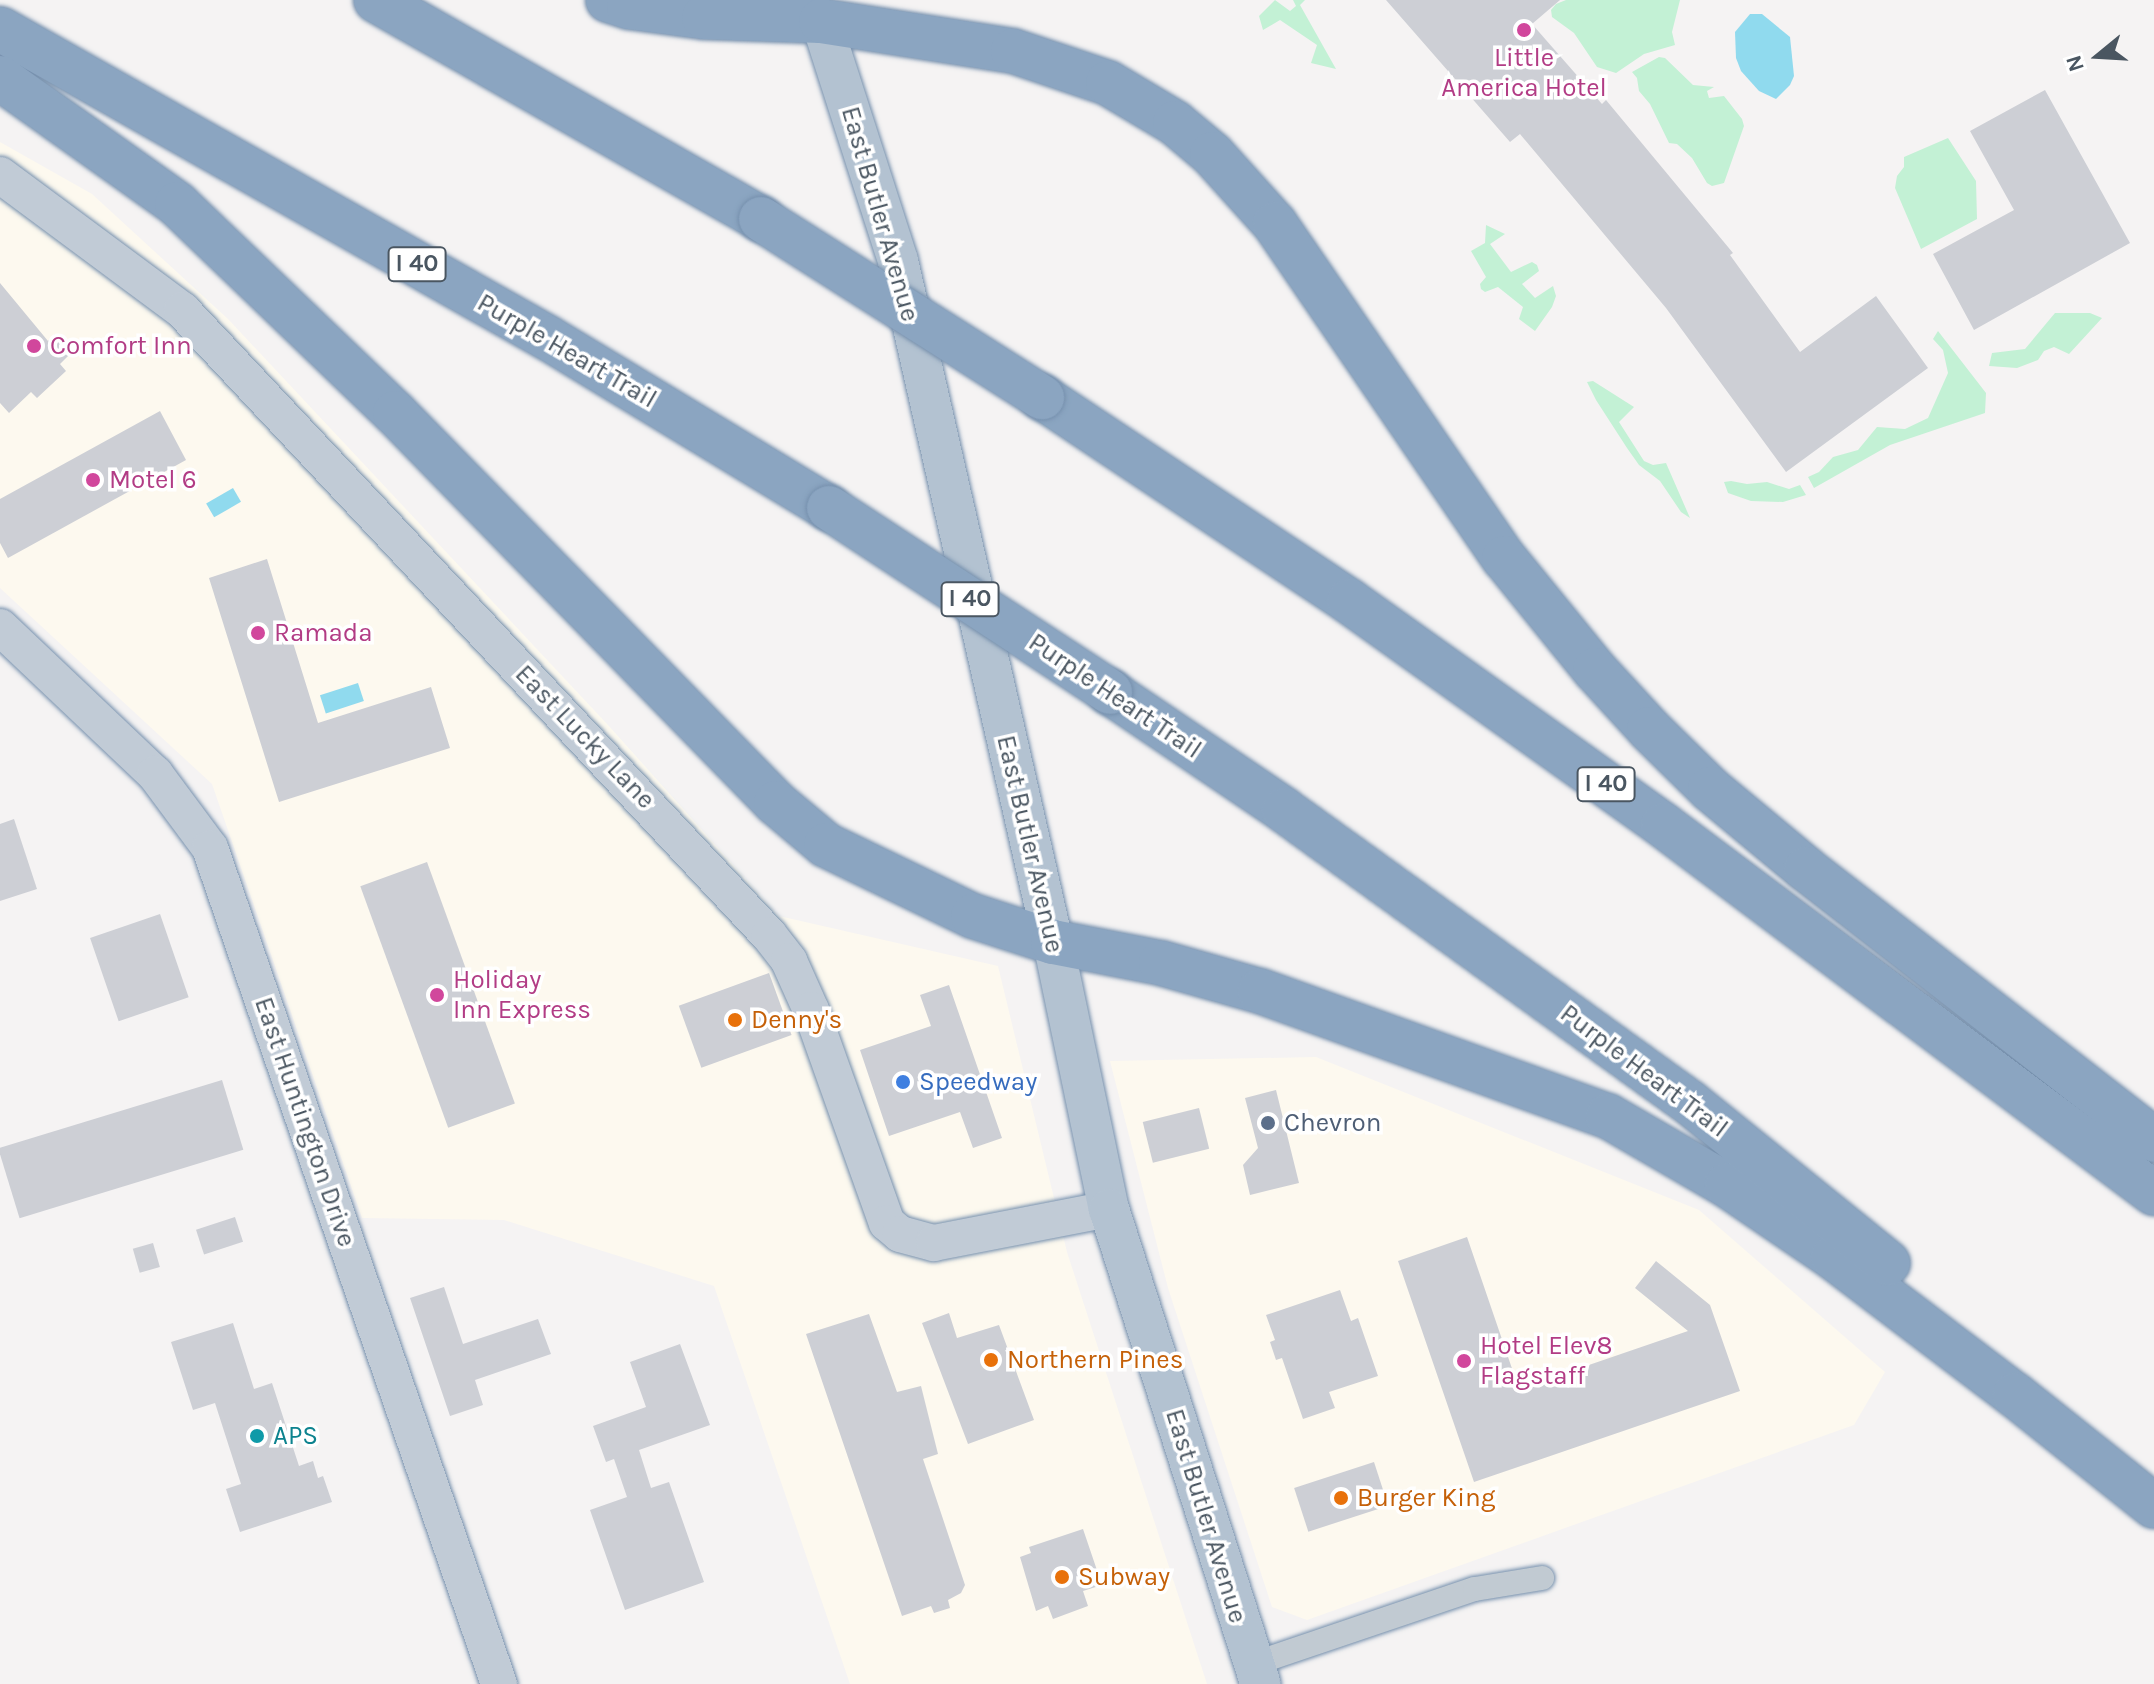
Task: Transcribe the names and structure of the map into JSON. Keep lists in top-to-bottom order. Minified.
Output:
{"streets":{"highway":["I 40","Purple Heart Trail"],"main road":["East Butler Avenue"],"street":["East Lucky Lane","East Huntington Drive"]},"crossings":[["East Butler Avenue","East Lucky Lane"]],"places":["Little America Hotel","Comfort Inn","Motel 6","Ramada","Holiday Inn Express","Denny's","Speedway","Chevron","Northern Pines","Hotel Elev8 Flagstaff","APS","Burger King","Subway"],"north":"left"}
